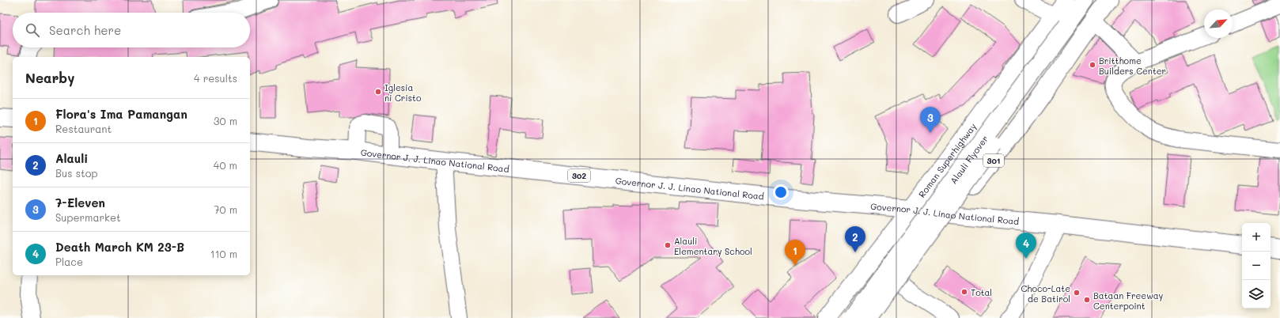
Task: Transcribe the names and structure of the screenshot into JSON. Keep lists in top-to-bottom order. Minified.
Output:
{"streets":{"main road":["Roman Superhighway","Alauli Flyover","Governor J. J. Linao National Road","301","302"]},"crossings":[["Roman Superhighway","Alauli Flyover"],["Roman Superhighway","Governor J. J. Linao National Road"],["Governor J. J. Linao National Road","301"]],"places":["Britthome Builders Center","Iglesia ni Cristo","Alauli Elementary School","Total","Choco-Late de Batirol","Bataan Freeway Centerpoint"],"north":"top right","page":{"search":"Search here","heading":["Nearby","4 results"],"list":[{"mark":"1","name":"Flora's Ima Pamangan","note":"Restaurant","value":"30 m"},{"mark":"2","name":"Alauli","note":"Bus stop","value":"40 m"},{"mark":"3","name":"7-Eleven","note":"Supermarket","value":"70 m"},{"mark":"4","name":"Death March KM 23-B","note":"Place","value":"110 m"}],"pins":["3","2","4","1"],"map_buttons":["+","−"]}}
